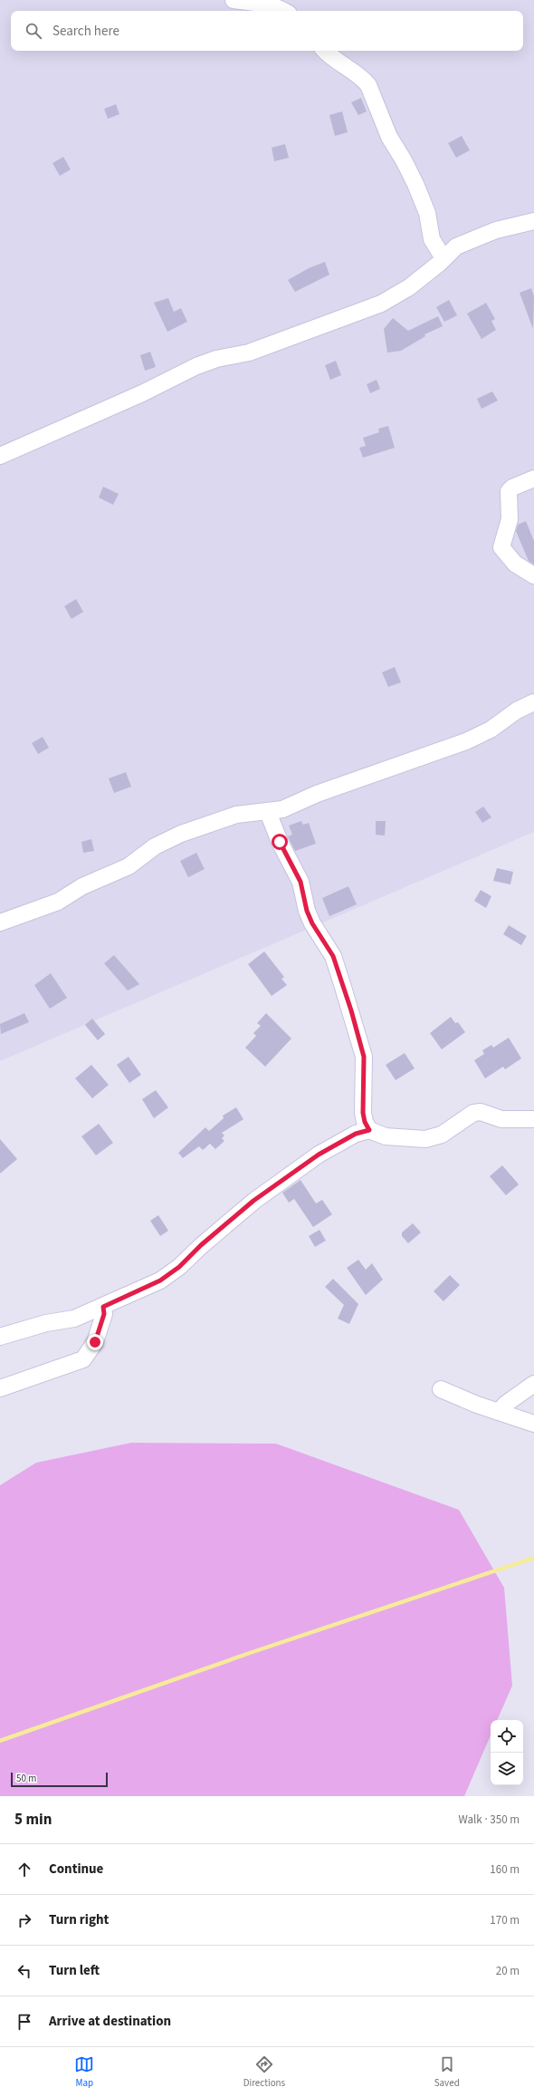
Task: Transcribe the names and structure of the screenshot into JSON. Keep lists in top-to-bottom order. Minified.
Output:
{"scale_bar":"50 m","page":{"search":"Search here","scale":"50 m","heading":["5 min","Walk · 350 m"],"list":[["Continue","160 m"],["Turn right","170 m"],["Turn left","20 m"],"Arrive at destination"],"nav":["Map","Directions","Saved"]}}
